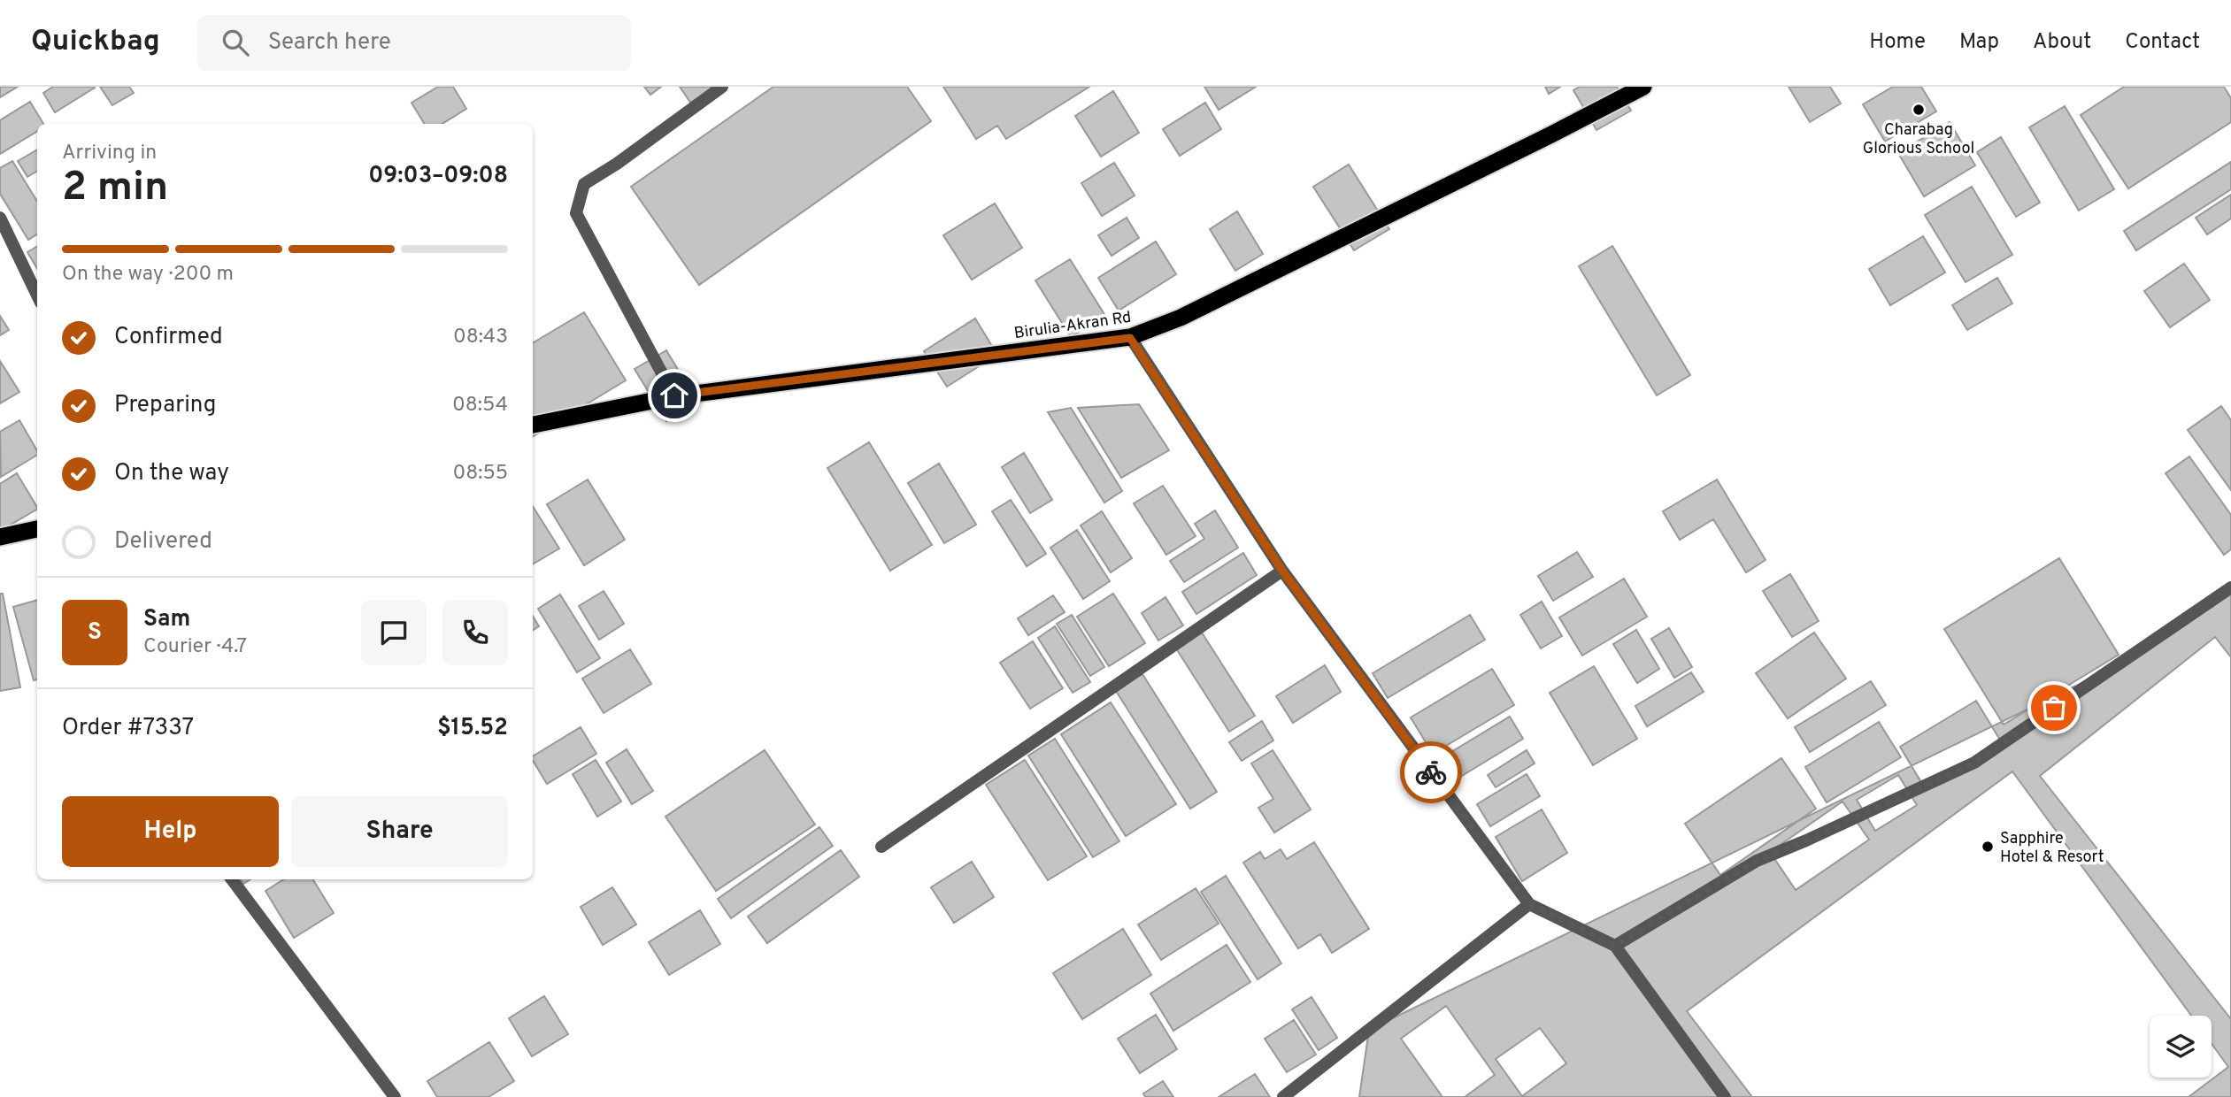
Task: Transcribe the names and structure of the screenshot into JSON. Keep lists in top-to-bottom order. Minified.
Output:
{"streets":{"highway":["Birulia-Akran Rd"]},"places":["Charabag Glorious School","Sapphire Hotel & Resort"],"page":{"header":"Quickbag","search":"Search here","nav":["Home","Map","About","Contact"],"heading":["2 min","Arriving in","09:03–09:08"],"panel":["Sam","Courier · 4.7","Order #7337","$15.52"],"bar":"On the way · 200 m","list":[["Confirmed","08:43"],["Preparing","08:54"],["On the way","08:55"],"Delivered"],"round":"S","buttons":["Help","Share"]}}
